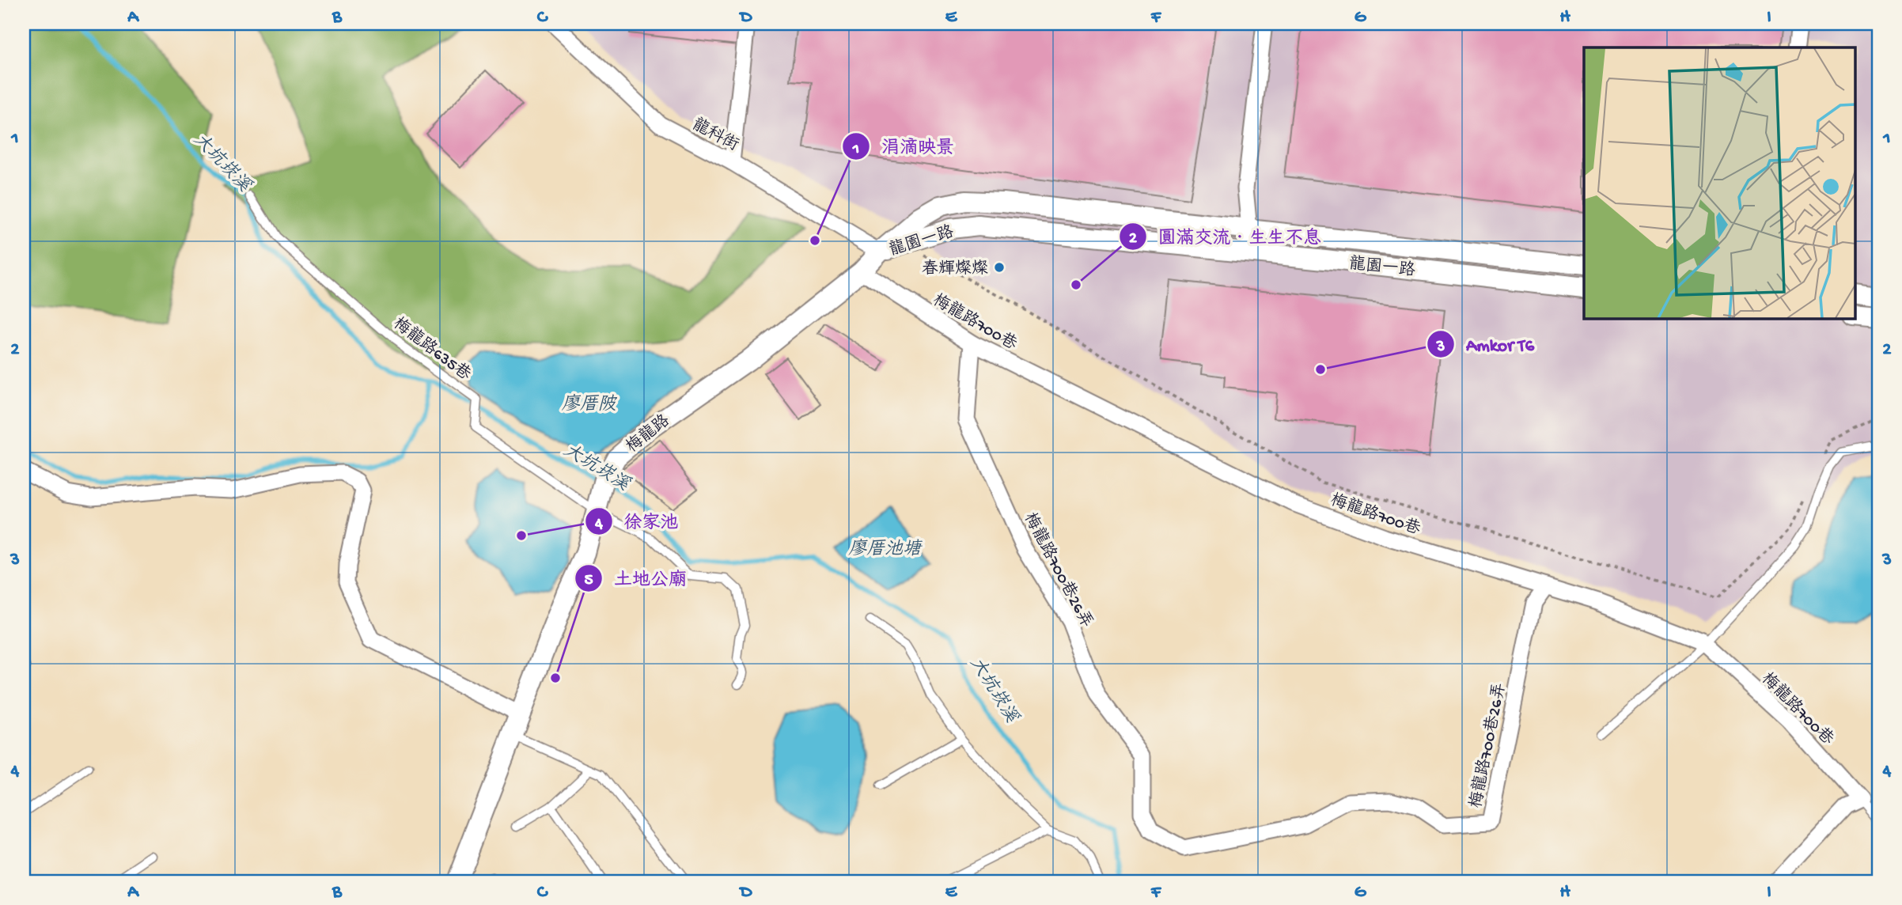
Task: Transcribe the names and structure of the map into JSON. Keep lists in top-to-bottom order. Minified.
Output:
{"streets":{"street":["龍科街","龍園一路","梅龍路700巷","梅龍路","梅龍路700巷26弄"],"lane":["梅龍路635巷"]},"crossings":[["龍科街","龍園一路"],["龍科街","梅龍路"],["龍園一路","梅龍路"],["梅龍路700巷","梅龍路"],["梅龍路700巷","梅龍路700巷26弄"],["梅龍路635巷","梅龍路"]],"water":["大坑崁溪","廖厝陂","廖厝池塘"],"places":["涓滴映景","春輝燦燦","圓滿交流．生生不息","Amkor T6","徐家池","土地公廟"],"grid":{"columns":["A","B","C","D","E","F","G","H","I"],"rows":["1","2","3","4"]}}
